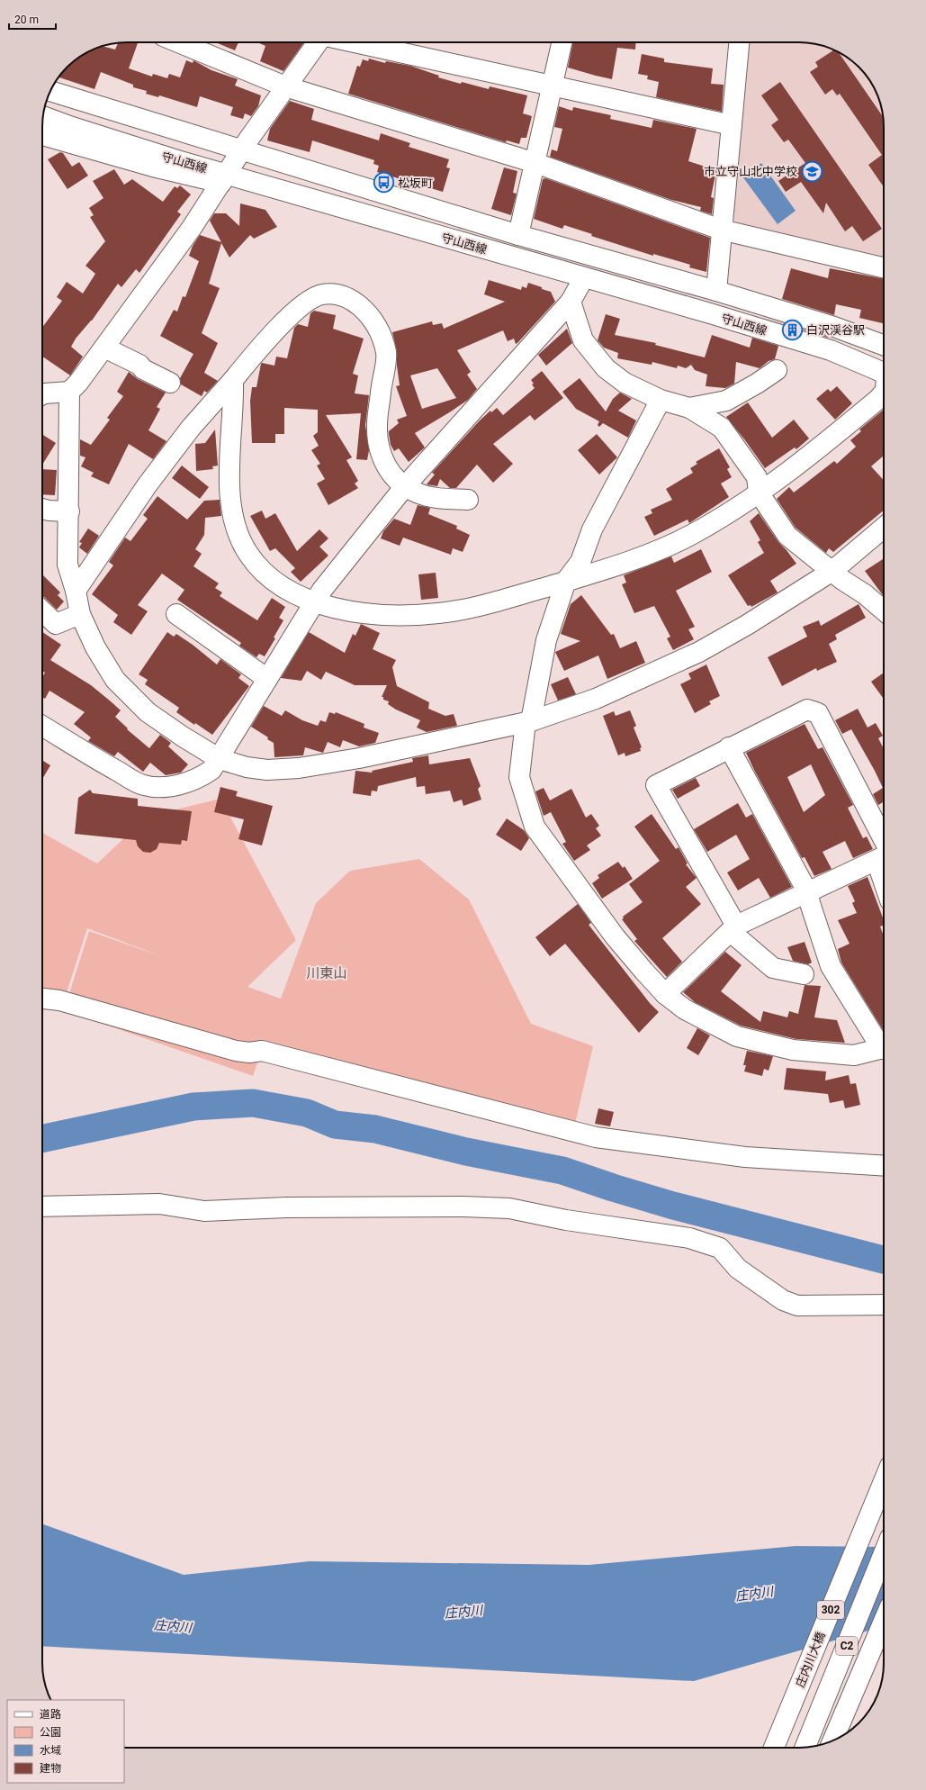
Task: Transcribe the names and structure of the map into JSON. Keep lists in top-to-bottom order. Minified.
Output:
{"streets":{"main road":["守山西線","302","C2","庄内川大橋"]},"districts":["川東山"],"water":["庄内川"],"places":{"school or university":["市立守山北中学校"],"bus stop":["松坂町"],"building":["白沢渓谷駅"]},"legend":["道路","公園","水域","建物"],"scale_bar":"20 m"}
